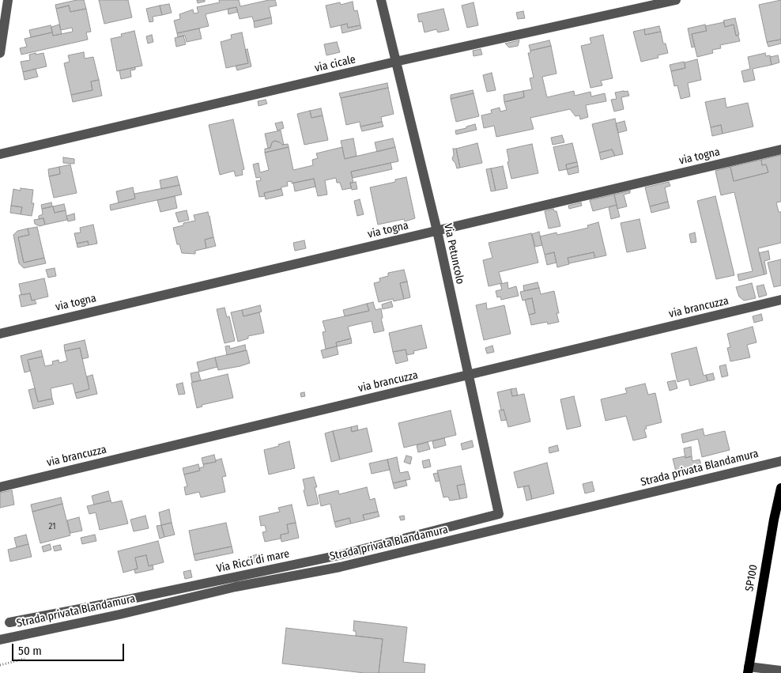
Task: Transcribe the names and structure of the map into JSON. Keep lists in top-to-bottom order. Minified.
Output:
{"streets":{"main road":["SP100"],"street":["via cicale","via togna","Via Petuncolo","via brancuzza","Strada privata Blandamura","Via Ricci di mare"]},"crossings":[["via cicale","Via Petuncolo"],["via togna","Via Petuncolo"],["Via Petuncolo","via brancuzza"],["Via Petuncolo","Via Ricci di mare"],["Strada privata Blandamura","Via Ricci di mare"]],"house_numbers":["21"],"scale_bar":"50 m"}
